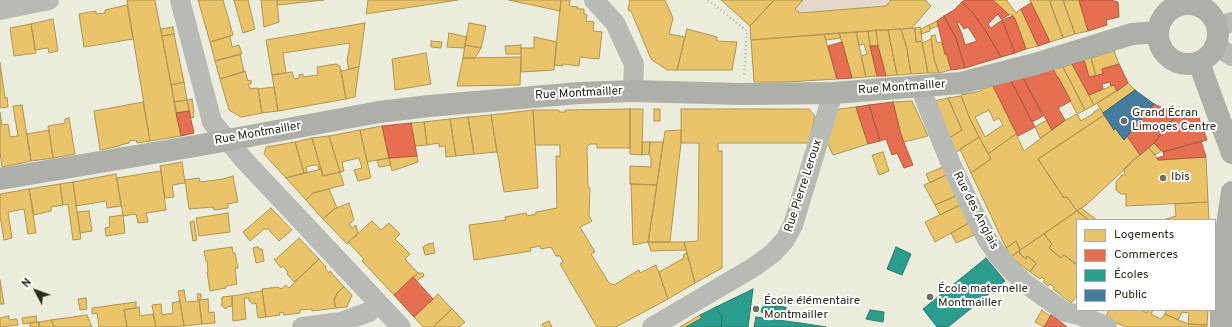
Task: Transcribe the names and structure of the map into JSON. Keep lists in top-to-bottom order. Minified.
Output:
{"streets":{"main road":["Rue Montmailler"],"street":["Rue Pierre Leroux","Rue des Anglais"]},"crossings":[["Rue Montmailler","Rue Pierre Leroux"],["Rue Montmailler","Rue des Anglais"]],"places":["Grand Écran Limoges Centre","Ibis","École maternelle Montmailler","École élémentaire Montmailler"],"legend":["Logements","Commerces","Écoles","Public"],"north":"top left"}
